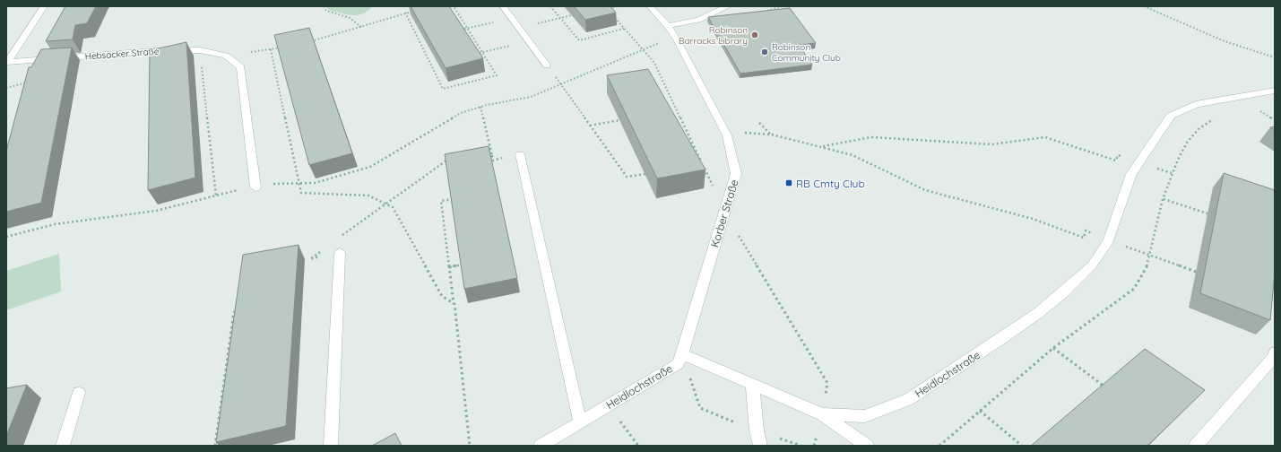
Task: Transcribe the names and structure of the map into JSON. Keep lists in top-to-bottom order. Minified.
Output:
{"streets":{"street":["Hebsacker Straße","Korber Straße","Heidlochstraße"]},"crossings":[["Korber Straße","Heidlochstraße"]],"places":{"other":["Robinson Barracks Library","Robinson Community Club"],"transit":["RB Cmty Club"]}}
